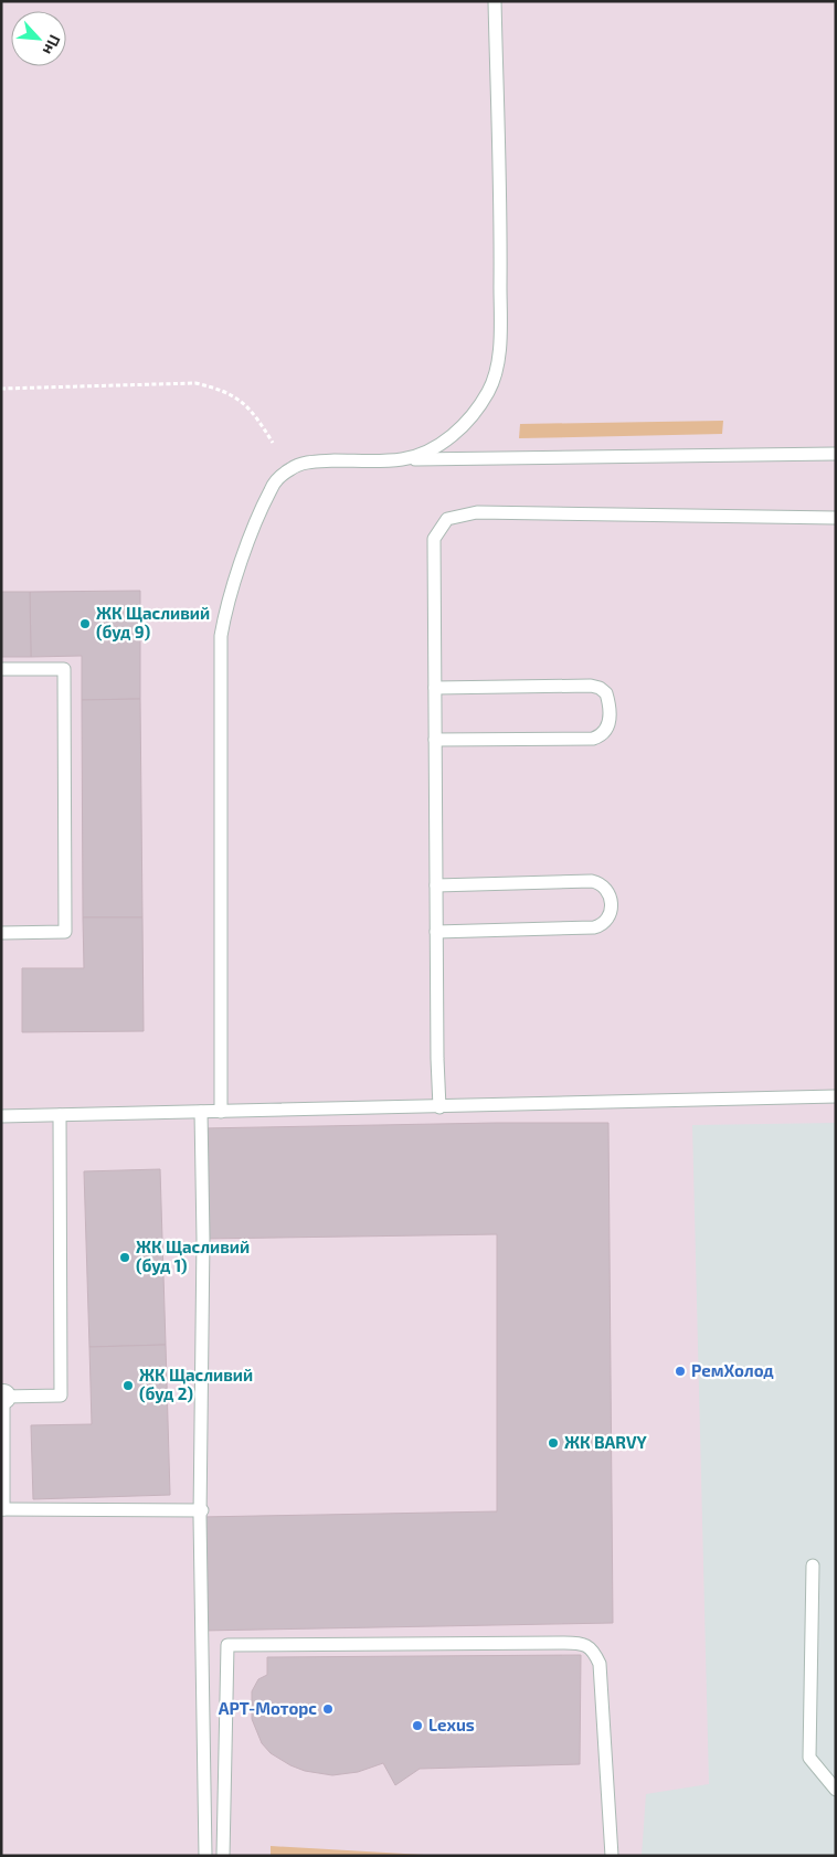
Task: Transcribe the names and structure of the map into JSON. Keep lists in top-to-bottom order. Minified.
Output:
{"places":["ЖК Щасливий (буд 9)","ЖК Щасливий (буд 1)","РемХолод","ЖК Щасливий (буд 2)","ЖК BARVY","АРТ-Моторс","Lexus"],"north":"bottom right"}
